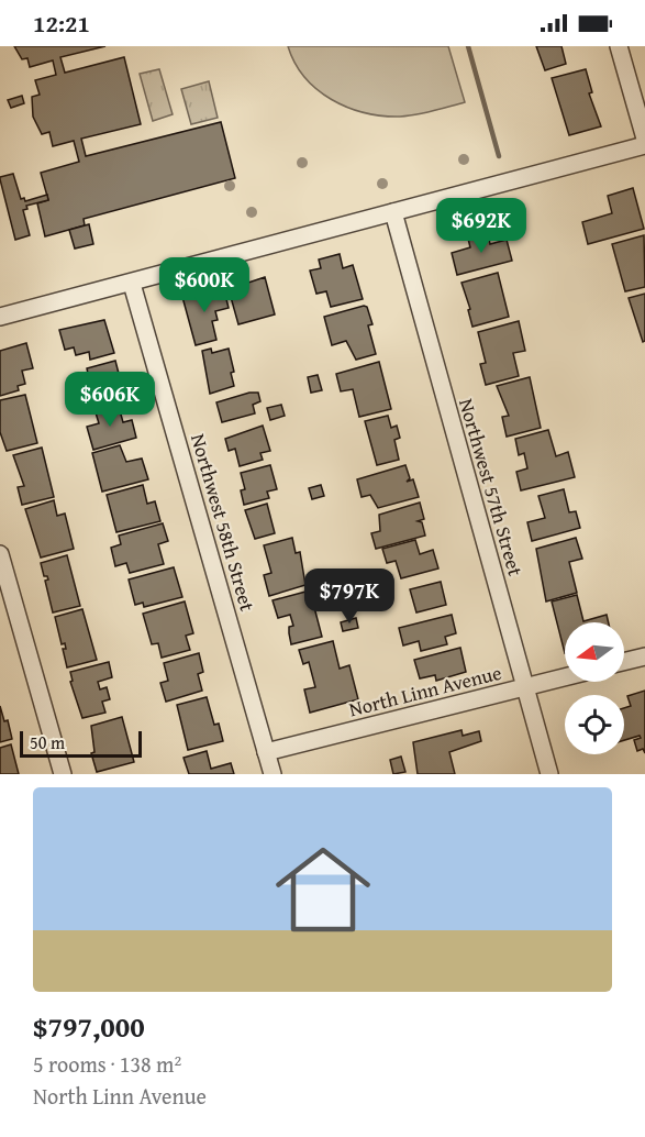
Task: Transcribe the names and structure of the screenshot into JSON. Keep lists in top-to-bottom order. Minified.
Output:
{"streets":{"street":["Northwest 57th Street","Northwest 58th Street","North Linn Avenue"]},"crossings":[["Northwest 57th Street","North Linn Avenue"],["Northwest 58th Street","North Linn Avenue"]],"scale_bar":"50 m","north":"left","page":{"status":"12:21","price":["$692K","$600K","$606K","$797K"],"scale":"50 m","list":[{"name":"$797,000","note":"5 rooms · 138 m² · North Linn Avenue"}]}}
